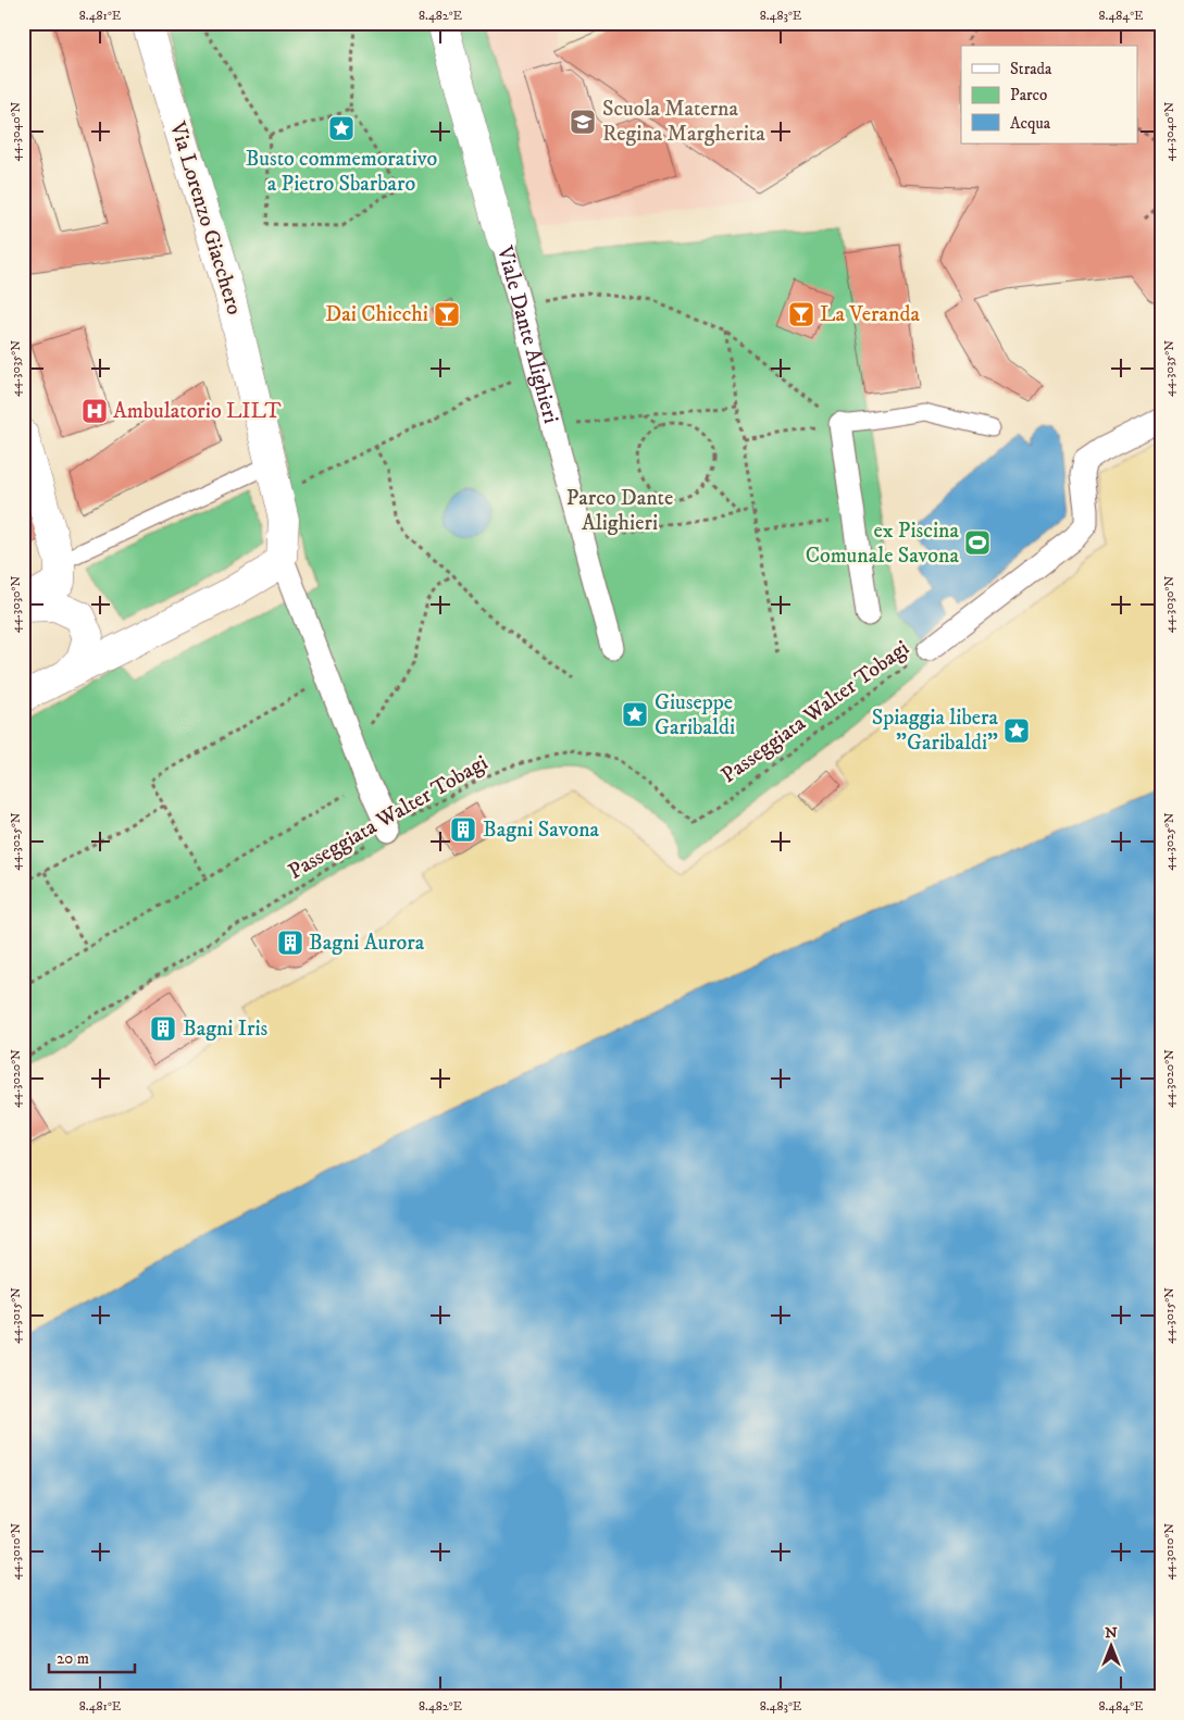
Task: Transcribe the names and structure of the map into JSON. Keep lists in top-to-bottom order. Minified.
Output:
{"streets":{"street":["Via Lorenzo Giacchero","Viale Dante Alighieri"],"path":["Passeggiata Walter Tobagi"]},"parks":["Parco Dante Alighieri"],"places":{"school or university":["Scuola Materna Regina Margherita"],"place":["Busto commemorativo a Pietro Sbarbaro","Giuseppe Garibaldi","Spiaggia libera \"Garibaldi\""],"bar":["Dai Chicchi","La Veranda"],"hospital":["Ambulatorio LILT"],"sports":["ex Piscina Comunale Savona"],"building":["Bagni Savona","Bagni Aurora","Bagni Iris"]},"legend":["Strada","Parco","Acqua"],"scale_bar":"20 m","north":"top","coordinates":["8.481°E","8.482°E","8.483°E","8.484°E","44.3040°N","44.3035°N","44.3030°N","44.3025°N","44.3020°N","44.3015°N","44.3010°N"]}
